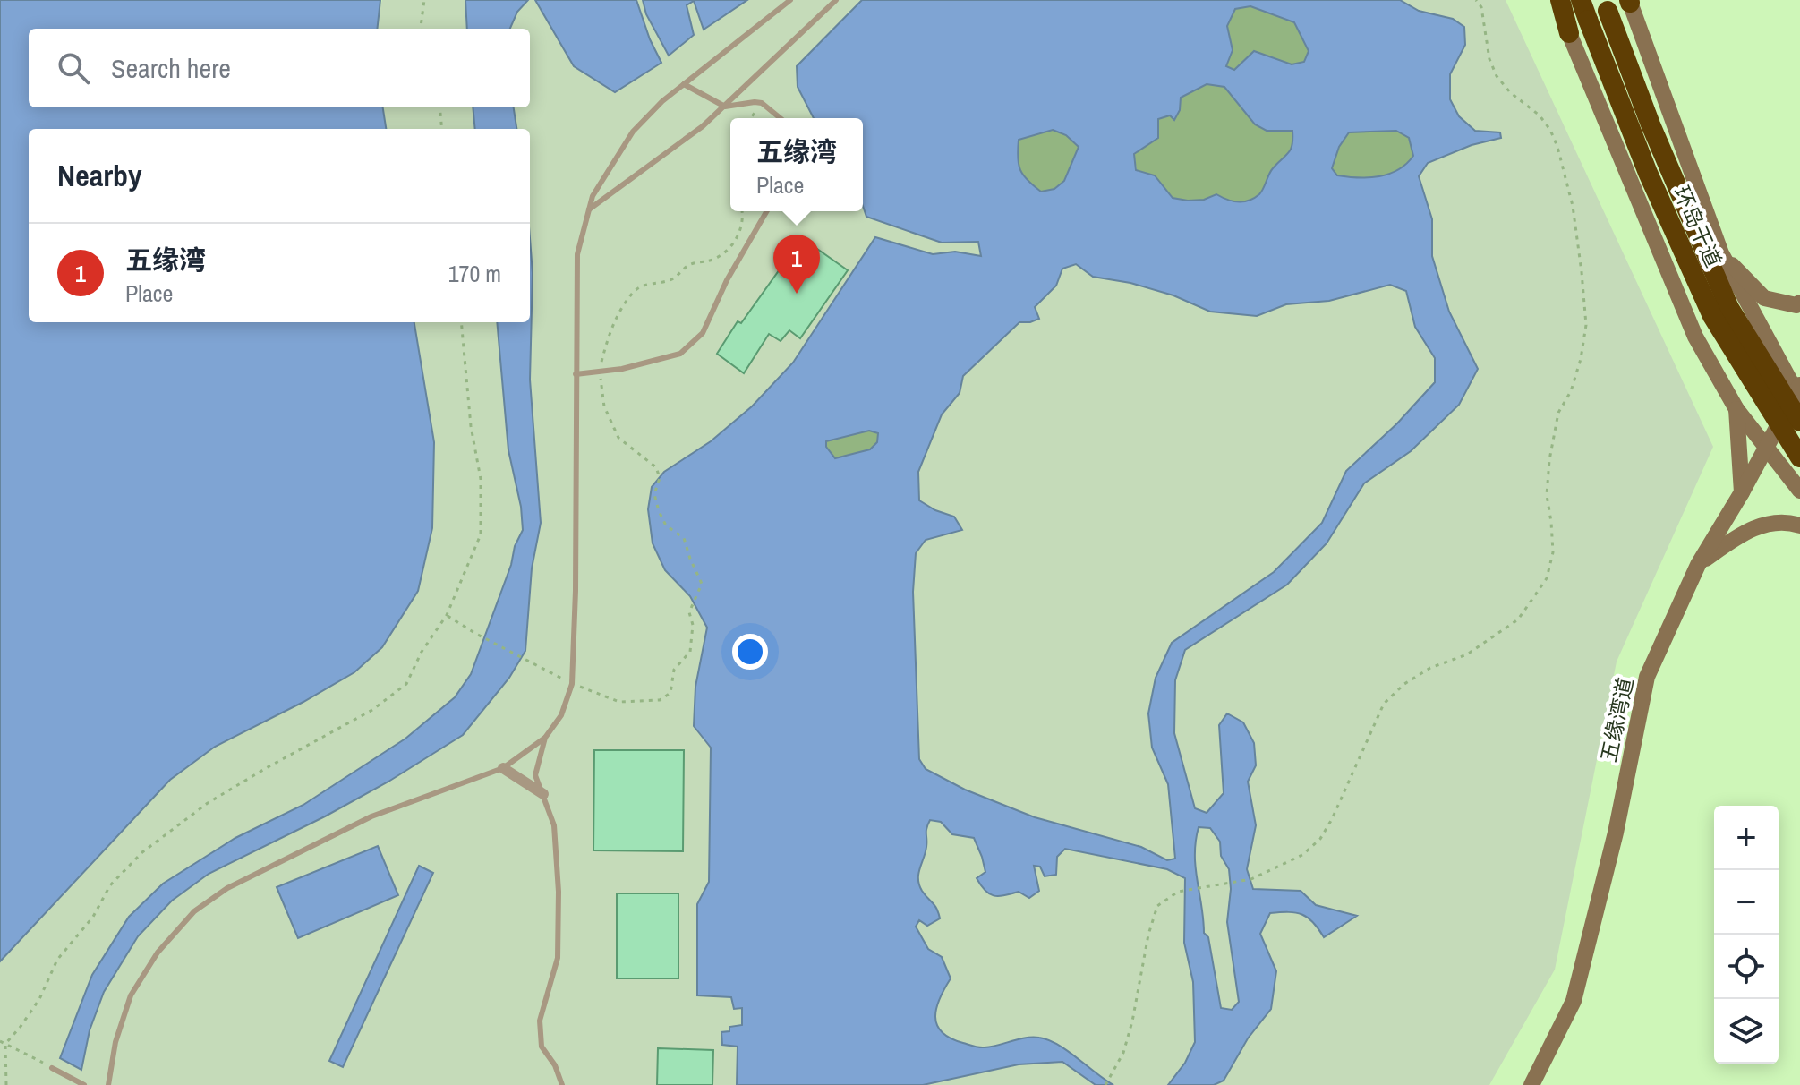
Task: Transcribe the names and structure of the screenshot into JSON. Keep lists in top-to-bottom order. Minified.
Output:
{"streets":{"highway":["环岛干道"],"main road":["五缘湾道"]},"page":{"search":"Search here","popup":["五缘湾","Place"],"heading":"Nearby","list":[{"mark":"1","name":"五缘湾","note":"Place","value":"170 m"}],"pins":"1","map_buttons":["+","−"]}}
